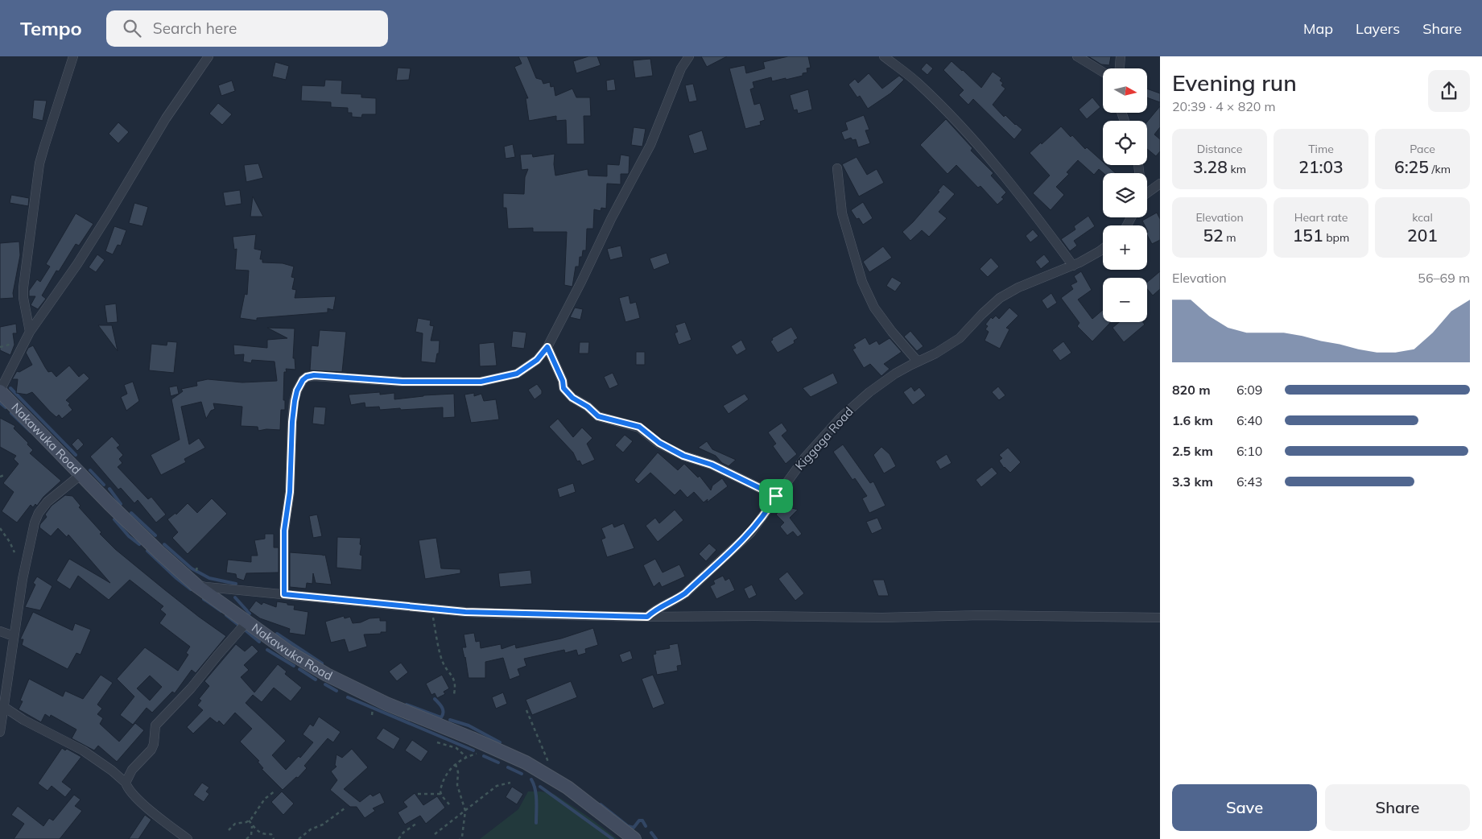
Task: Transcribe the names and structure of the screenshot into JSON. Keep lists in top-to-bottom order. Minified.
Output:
{"streets":{"main road":["Nakawuka Road"],"street":["Kiggaga Road"]},"north":"right","page":{"header":"Tempo","search":"Search here","nav":["Map","Layers","Share"],"heading":["Evening run","20:39 · 4 × 820 m"],"map_buttons":["+","−"],"stats":[["Distance","3.28 km"],["Time","21:03"],["Pace","6:25 /km"],["Elevation","52 m"],["Heart rate","151 bpm"],["kcal","201"]],"chart":["Elevation","56–69 m"],"list":[{"name":"820 m","note":"6:09"},{"name":"1.6 km","note":"6:40"},{"name":"2.5 km","note":"6:10"},{"name":"3.3 km","note":"6:43"}],"buttons":["Save","Share"]}}
